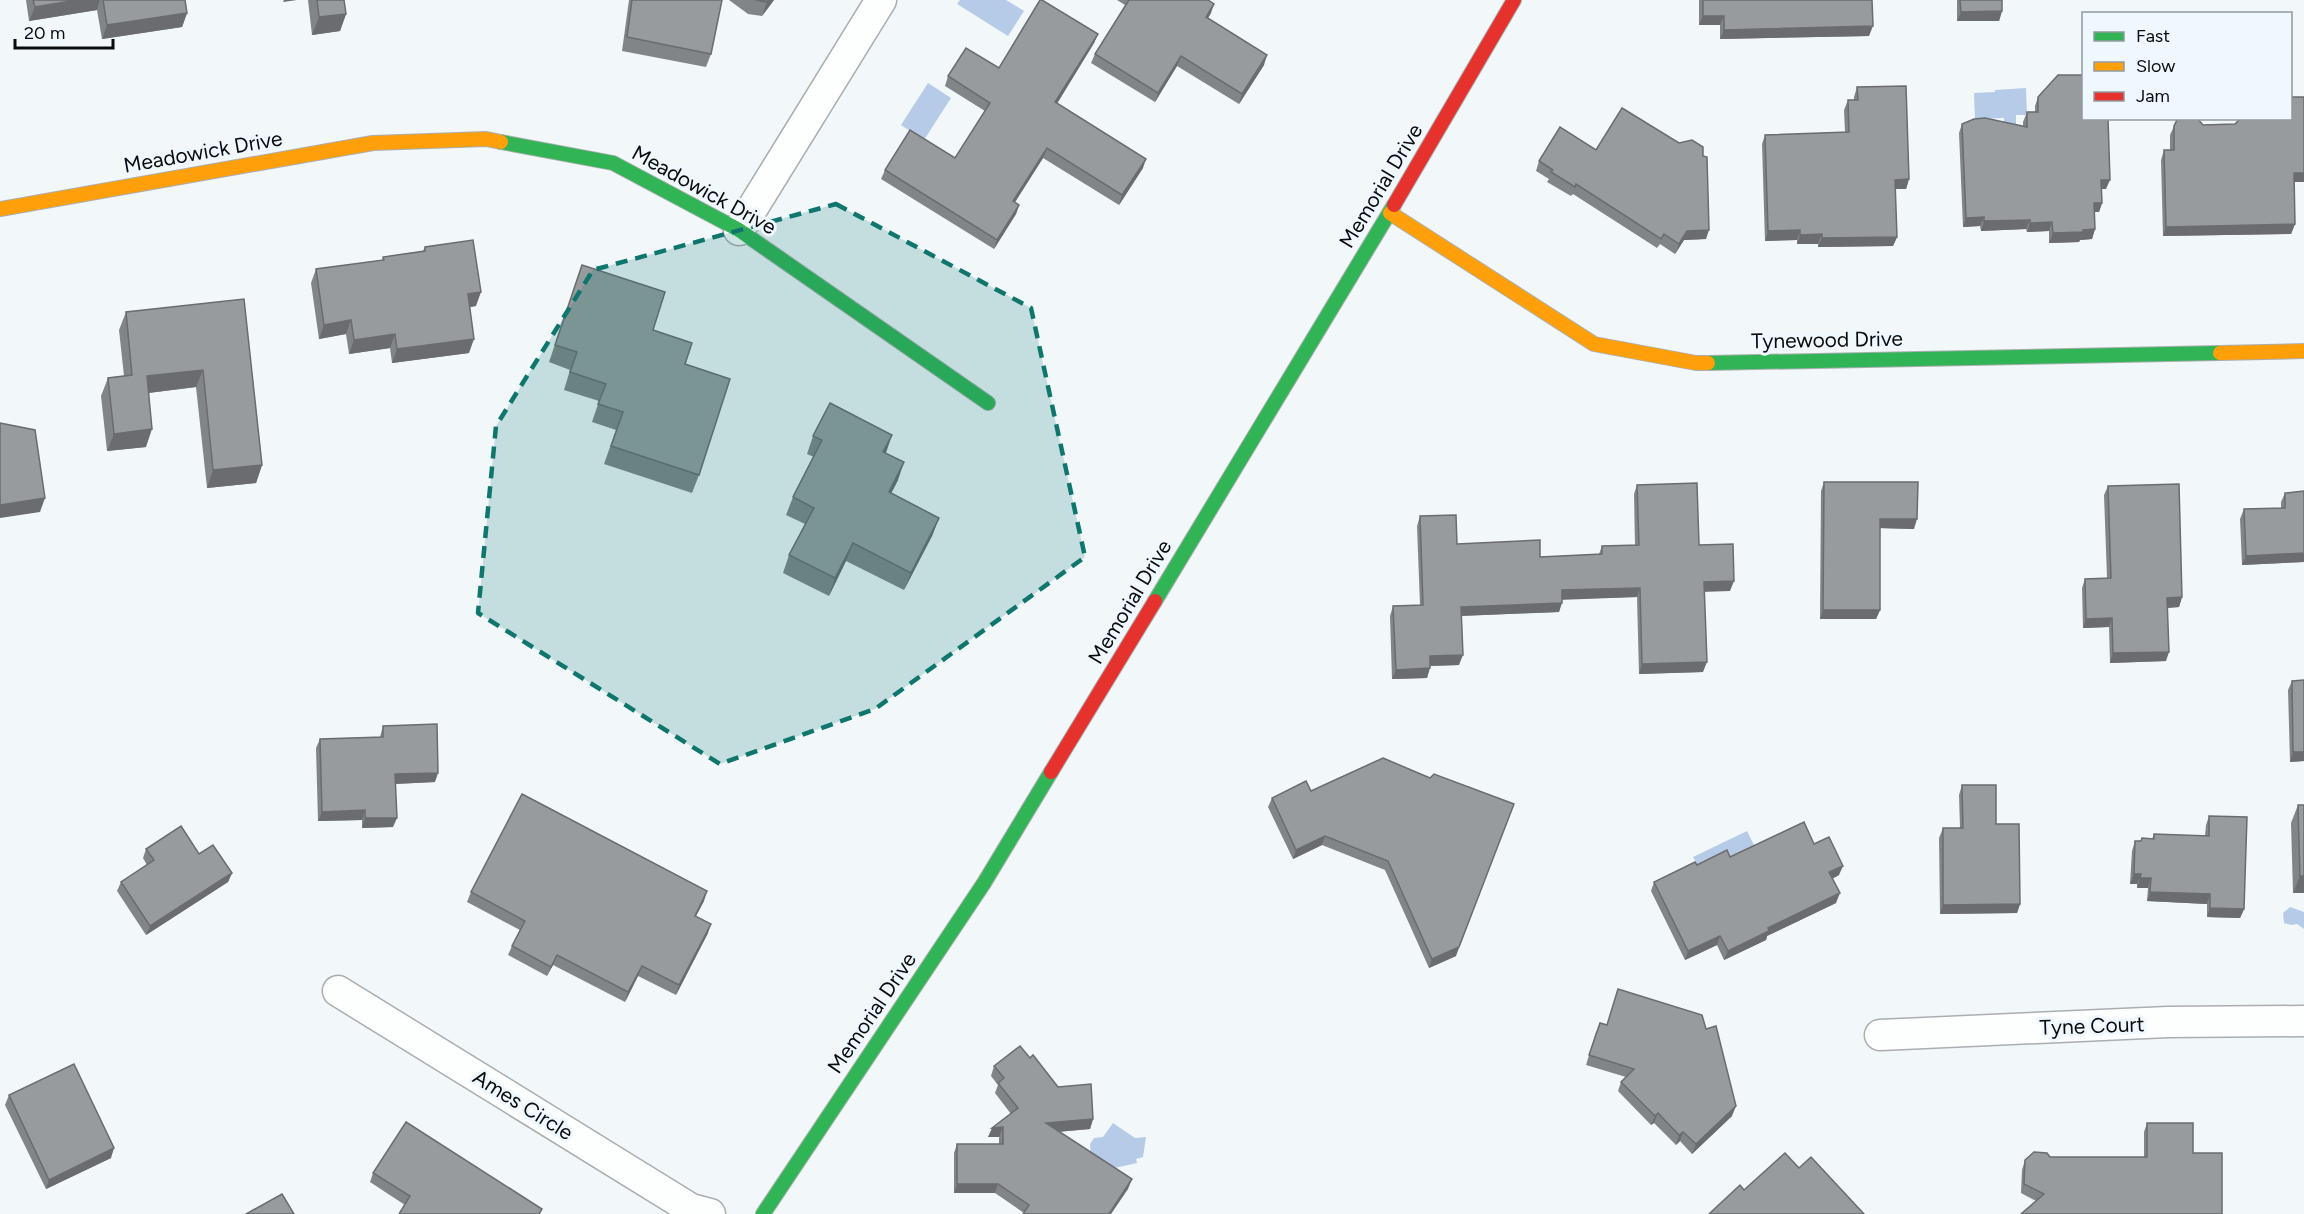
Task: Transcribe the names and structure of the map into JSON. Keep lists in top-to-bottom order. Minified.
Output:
{"streets":{"street":["Meadowick Drive","Memorial Drive","Tynewood Drive","Tyne Court","Ames Circle"]},"crossings":[["Memorial Drive","Tynewood Drive"]],"legend":["Fast","Slow","Jam"],"scale_bar":"20 m"}
